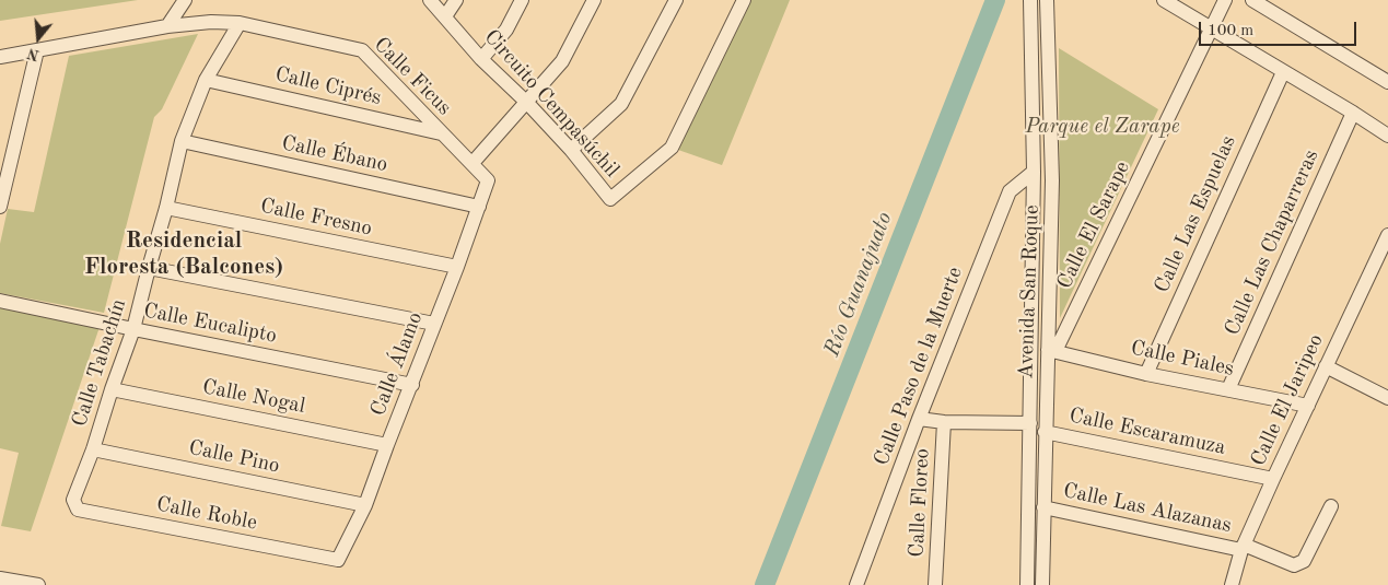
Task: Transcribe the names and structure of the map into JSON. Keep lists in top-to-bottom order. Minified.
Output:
{"streets":{"street":["Calle Ficus","Calle Ciprés","Circuito Cempasúchil","Calle Ébano","Calle Las Espuelas","Calle Fresno","Calle El Sarape","Calle Las Chaparreras","Avenida San Roque","Calle Eucalipto","Calle Piales","Calle Tabachín","Calle Álamo","Calle Paso de la Muerte","Calle Nogal","Calle El Jaripeo","Calle Escaramuza","Calle Pino","Calle Floreo","Calle Las Alazanas","Calle Roble"]},"crossings":[["Calle Ficus","Calle Ciprés"],["Calle Ficus","Calle Tabachín"],["Calle Ficus","Calle Álamo"],["Calle Ciprés","Calle Tabachín"],["Calle Ébano","Calle Tabachín"],["Calle Ébano","Calle Álamo"],["Calle Las Espuelas","Calle Piales"],["Calle Fresno","Calle Tabachín"],["Calle Fresno","Calle Álamo"],["Calle El Sarape","Avenida San Roque"],["Calle El Sarape","Calle Piales"],["Calle Las Chaparreras","Calle Piales"],["Avenida San Roque","Calle Piales"],["Avenida San Roque","Calle Paso de la Muerte"],["Avenida San Roque","Calle Escaramuza"],["Avenida San Roque","Calle Las Alazanas"],["Calle Eucalipto","Calle Tabachín"],["Calle Eucalipto","Calle Álamo"],["Calle Piales","Calle El Jaripeo"],["Calle Tabachín","Calle Nogal"],["Calle Tabachín","Calle Pino"],["Calle Tabachín","Calle Roble"],["Calle Álamo","Calle Nogal"],["Calle Álamo","Calle Pino"],["Calle Álamo","Calle Roble"],["Calle El Jaripeo","Calle Escaramuza"],["Calle El Jaripeo","Calle Las Alazanas"]],"districts":["Residencial Floresta (Balcones)"],"water":["Río Guanajuato"],"parks":["Parque el Zarape"],"scale_bar":"100 m","north":"bottom"}
